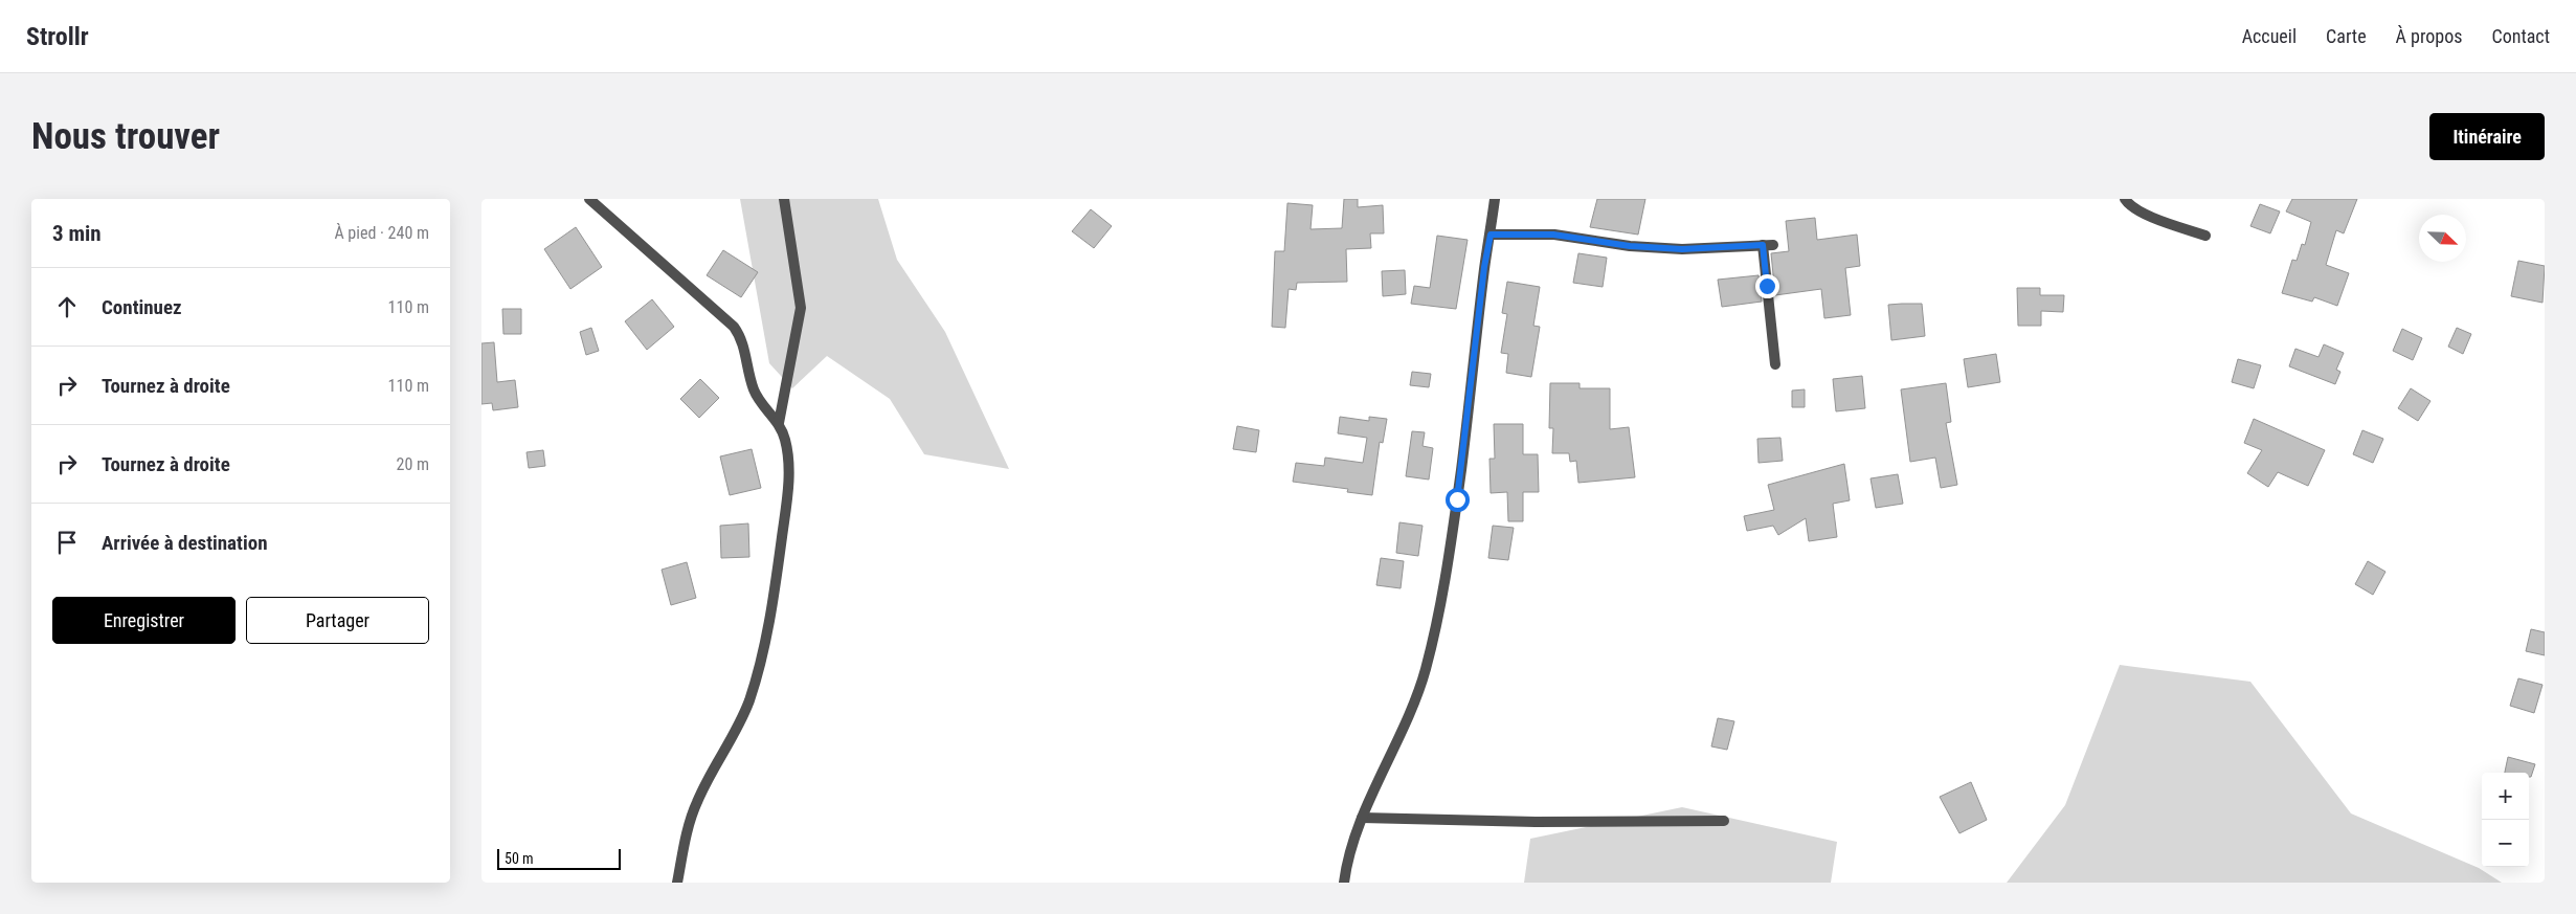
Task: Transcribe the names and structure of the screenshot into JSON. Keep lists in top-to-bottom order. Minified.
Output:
{"scale_bar":"50 m","north":"bottom right","page":{"header":"Strollr","nav":["Accueil","Carte","À propos","Contact"],"buttons":["Itinéraire",["Enregistrer","Partager"]],"title":"Nous trouver","heading":["3 min","À pied · 240 m"],"list":[["Continuez","110 m"],["Tournez à droite","110 m"],["Tournez à droite","20 m"],"Arrivée à destination"],"map_buttons":["+","−"],"scale":"50 m"}}
